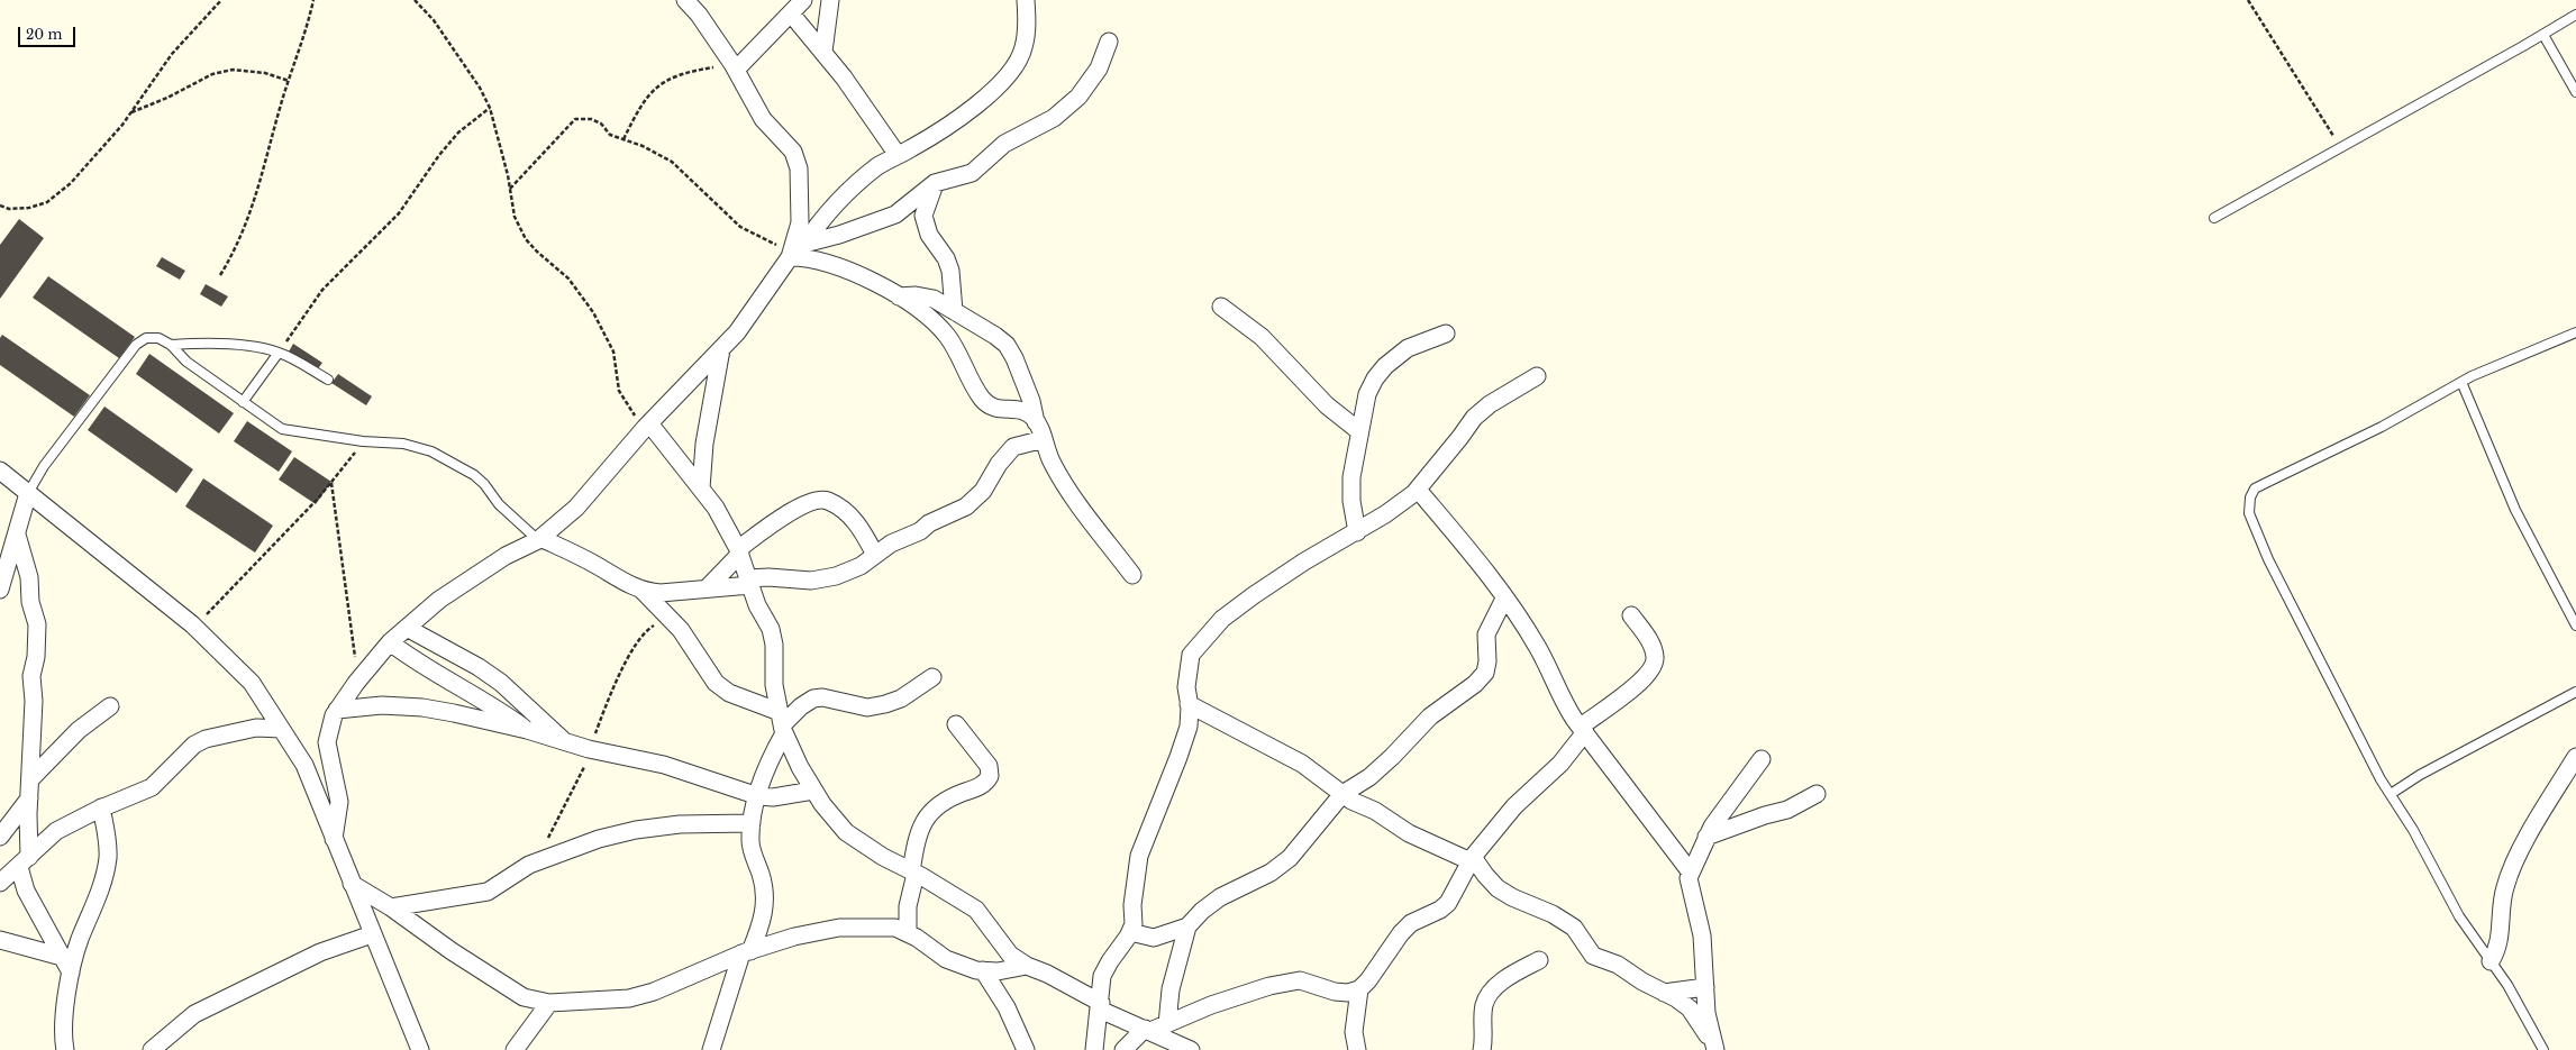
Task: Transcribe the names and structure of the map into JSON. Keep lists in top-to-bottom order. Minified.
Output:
{"scale_bar":"20 m"}
